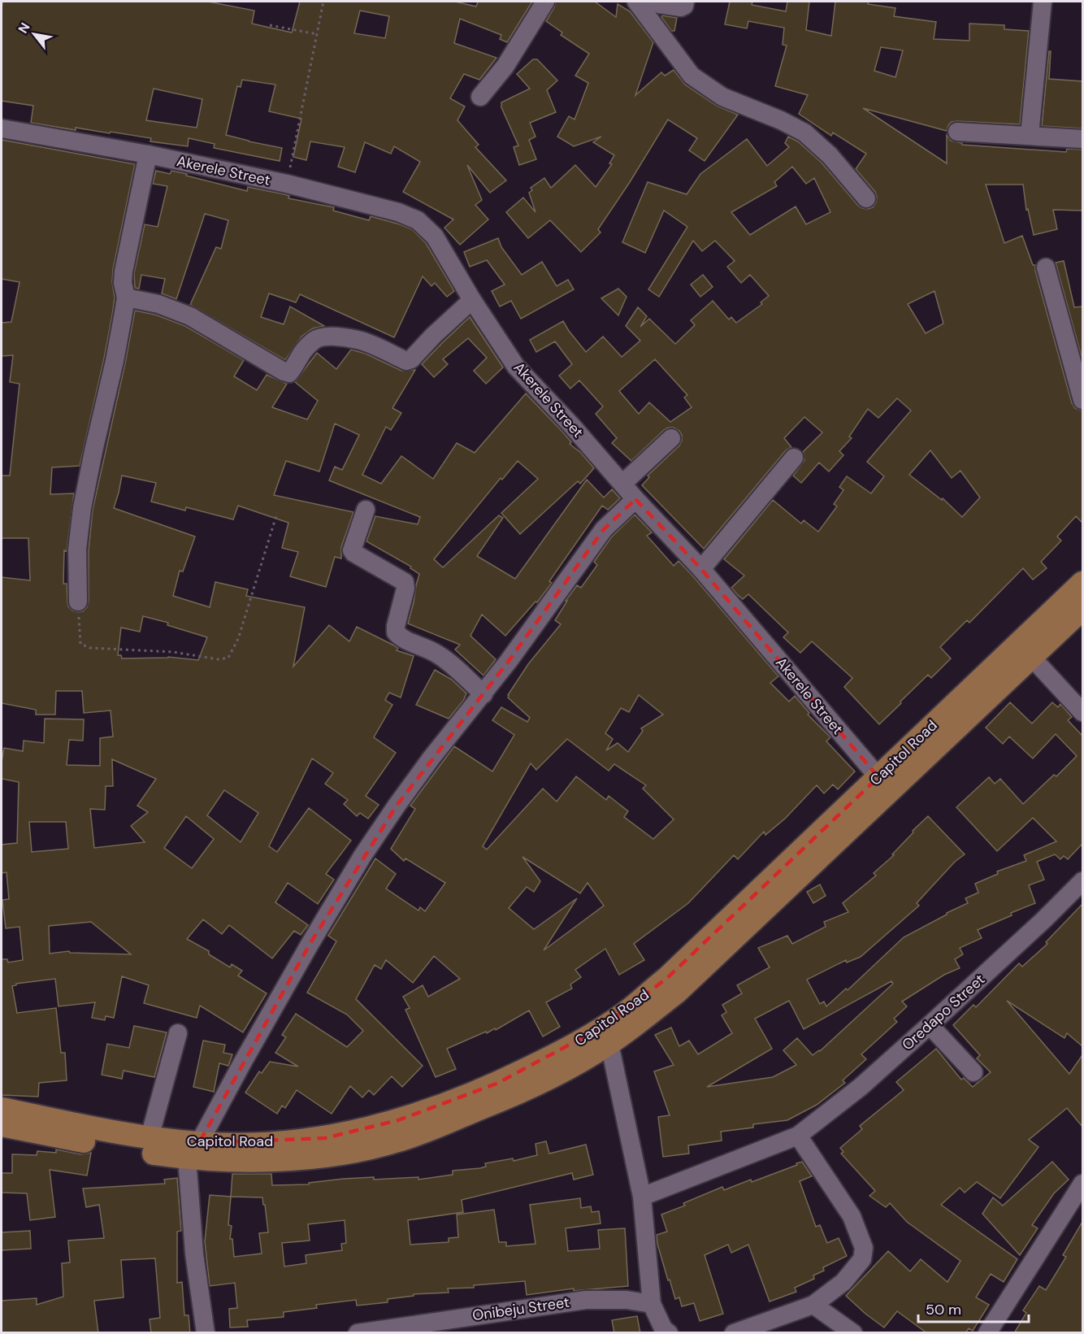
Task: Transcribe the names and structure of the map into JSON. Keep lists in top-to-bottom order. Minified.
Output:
{"streets":{"main road":["Capitol Road"],"street":["Akerele Street","Oredapo Street","Onibeju Street"]},"crossings":[["Akerele Street","Capitol Road"]],"scale_bar":"50 m","north":"top left"}
